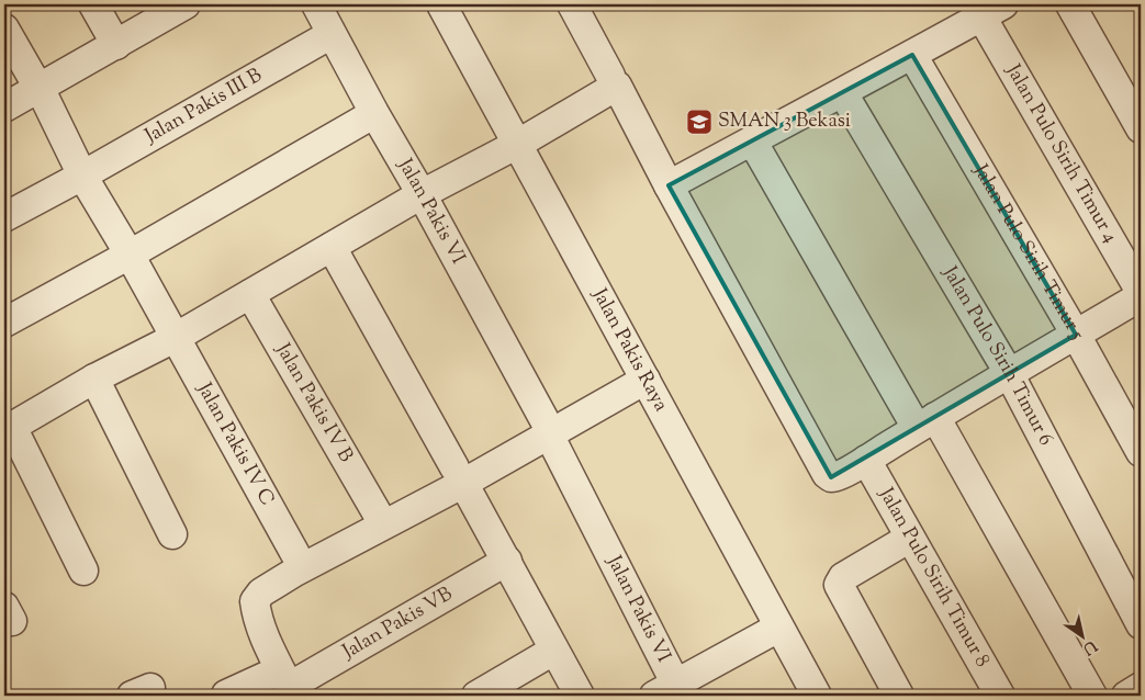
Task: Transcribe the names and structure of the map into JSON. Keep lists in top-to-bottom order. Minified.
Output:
{"streets":{"street":["Jalan Pakis III B","Jalan Pulo Sirih Timur 4","Jalan Pakis VI","Jalan Pulo Sirih Timur 5","Jalan Pakis Raya","Jalan Pulo Sirih Timur 6","Jalan Pakis IV B","Jalan Pakis IV C","Jalan Pulo Sirih Timur 8","Jalan Pakis VB"]},"crossings":[["Jalan Pakis III B","Jalan Pakis IV C"]],"places":{"school or university":["SMAN 3 Bekasi"]},"north":"bottom right"}
